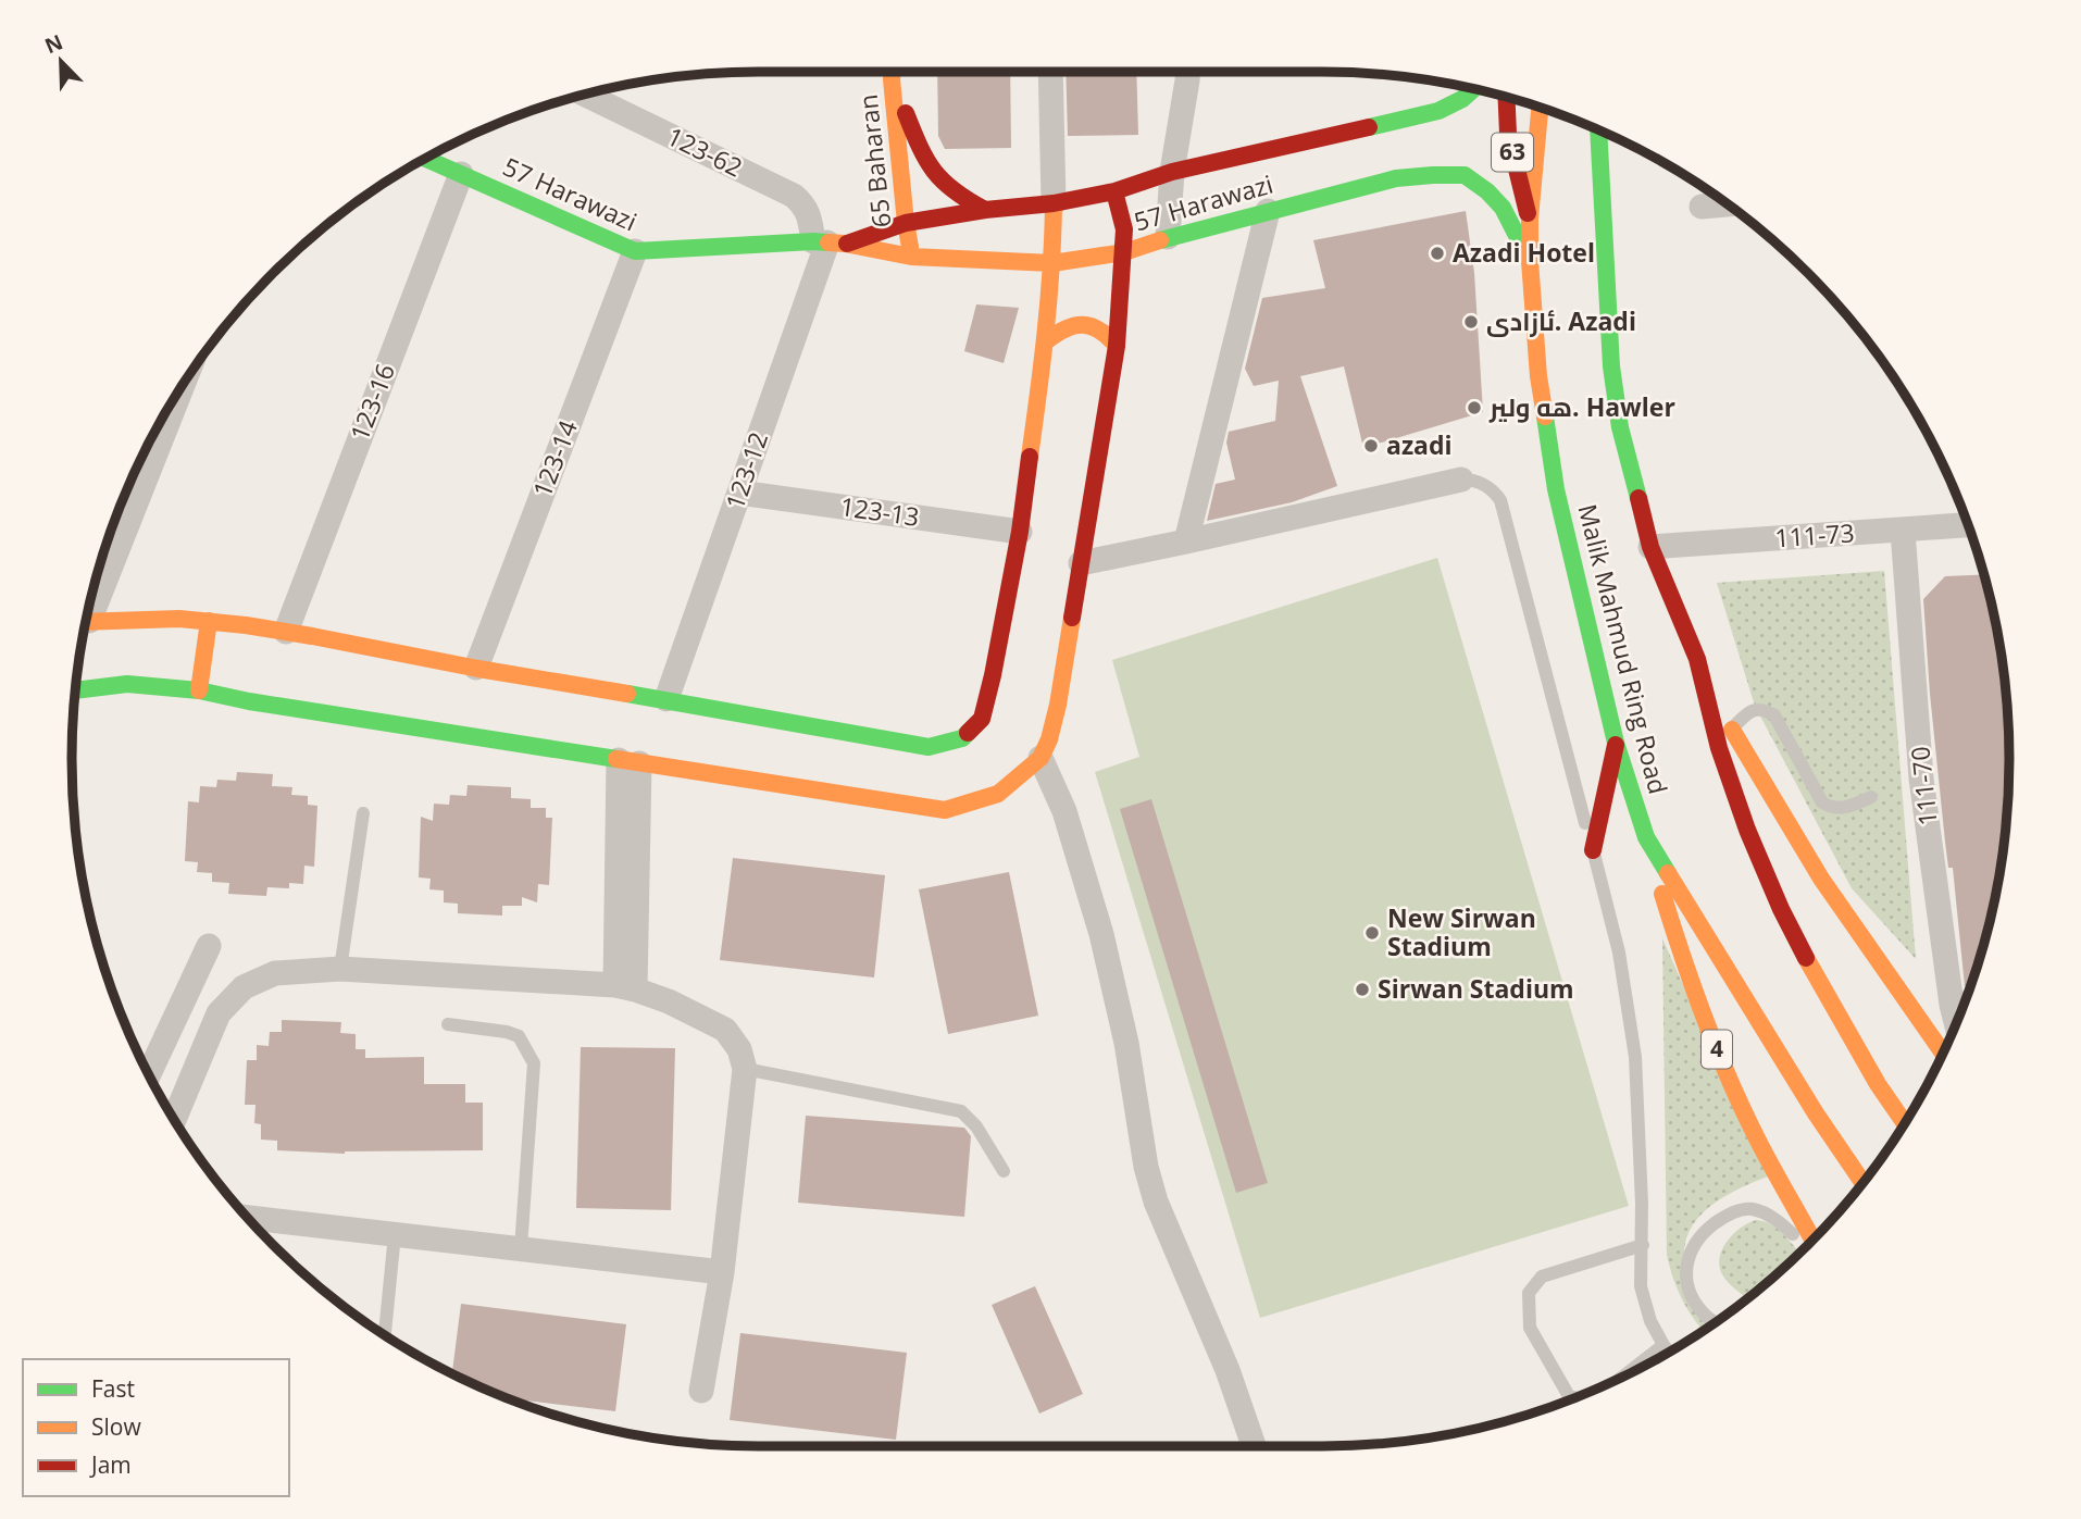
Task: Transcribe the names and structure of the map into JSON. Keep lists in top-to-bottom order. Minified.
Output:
{"streets":{"main road":["63","65 Baharan","57 Harawazi","Malik Mahmud Ring Road","4"],"street":["123-62","123-16","123-14","123-12","123-13","111-73","111-70"]},"crossings":[["123-62","57 Harawazi"],["123-62","123-12"],["63","Malik Mahmud Ring Road"],["65 Baharan","57 Harawazi"],["57 Harawazi","123-16"],["57 Harawazi","123-14"],["57 Harawazi","123-12"],["57 Harawazi","Malik Mahmud Ring Road"],["123-12","123-13"],["111-73","111-70"],["Malik Mahmud Ring Road","4"]],"places":["Azadi Hotel","ئازادى. Azadi","هه ولير. Hawler","azadi","New Sirwan Stadium","Sirwan Stadium"],"legend":["Fast","Slow","Jam"],"north":"top left"}
